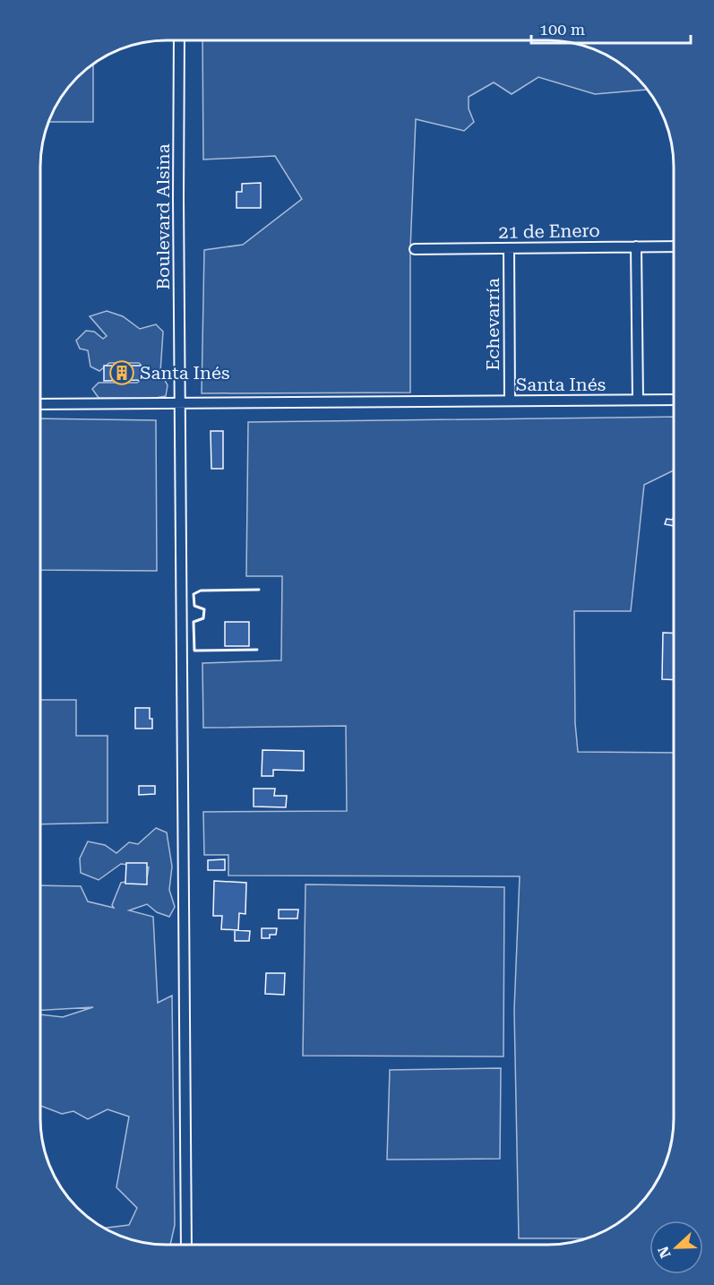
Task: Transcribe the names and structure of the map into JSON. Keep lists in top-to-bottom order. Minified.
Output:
{"streets":{"street":["Boulevard Alsina","21 de Enero","Echevarría","Santa Inés"]},"crossings":[["Boulevard Alsina","Santa Inés"],["21 de Enero","Echevarría"],["Echevarría","Santa Inés"]],"places":{"building":["Santa Inés"]},"scale_bar":"100 m","north":"left"}
